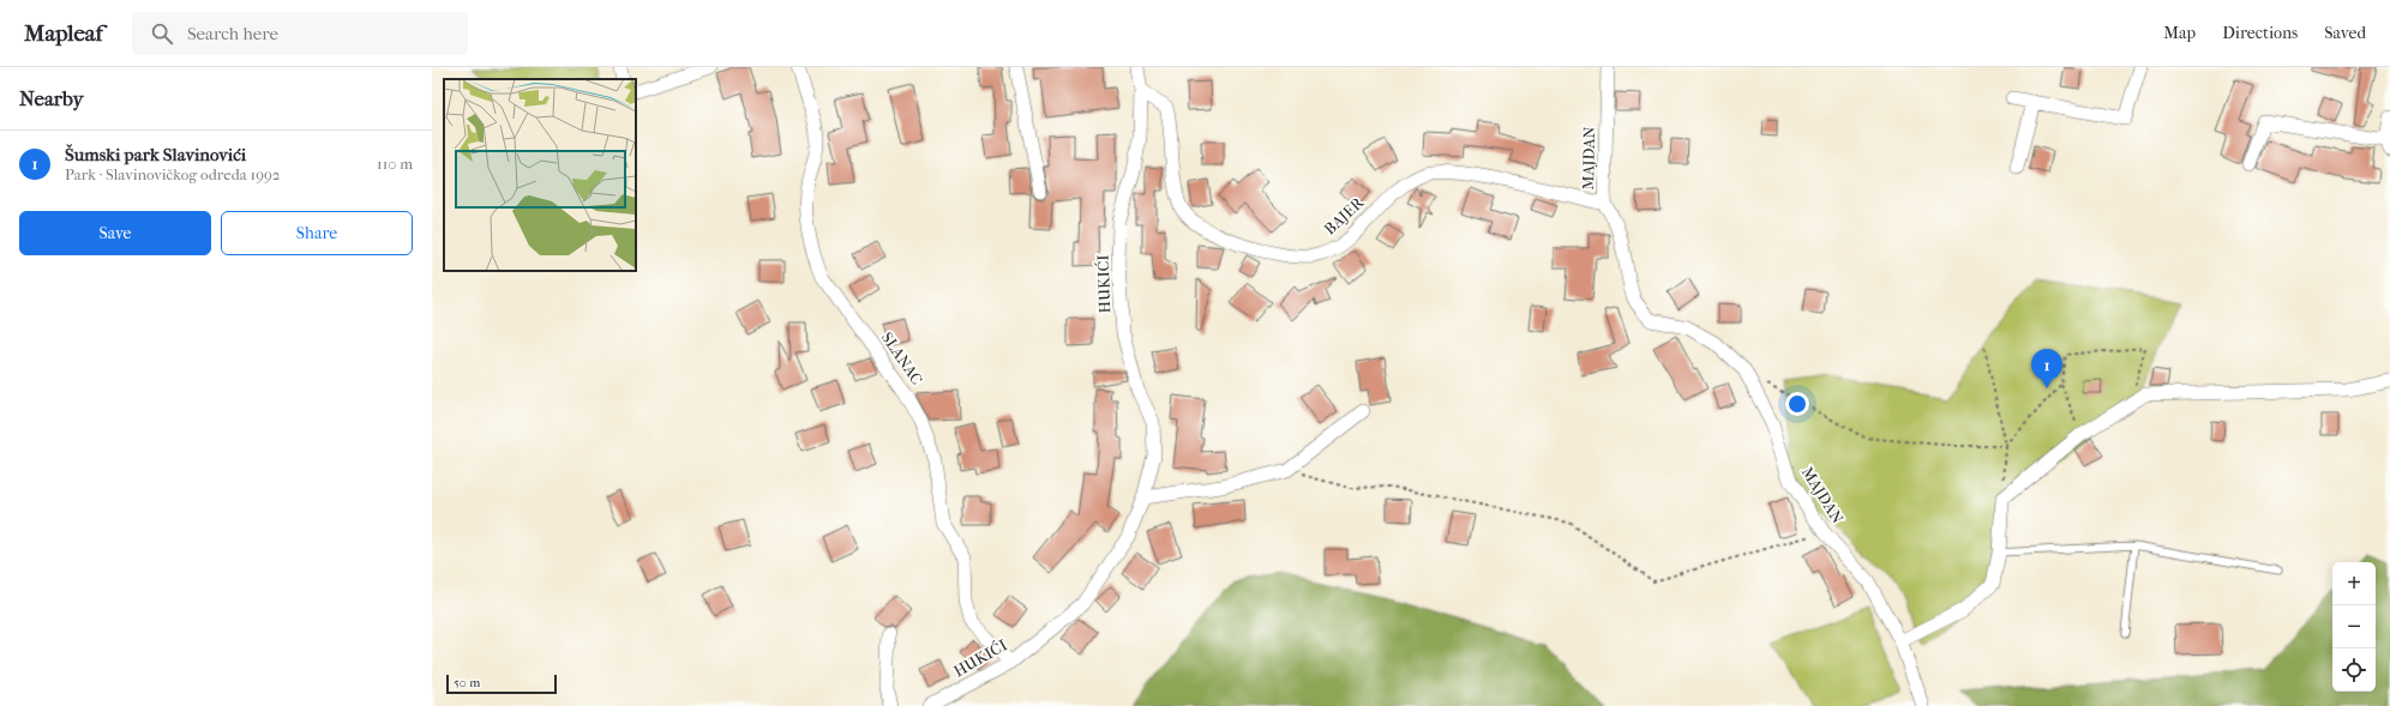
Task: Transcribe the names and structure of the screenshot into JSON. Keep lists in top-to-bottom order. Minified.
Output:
{"streets":{"street":["MAJDAN","BAJER","HUKIĆI","SLANAC"]},"crossings":[["MAJDAN","BAJER"],["BAJER","HUKIĆI"],["HUKIĆI","SLANAC"]],"scale_bar":"50 m","page":{"header":"Mapleaf","search":"Search here","nav":["Map","Directions","Saved"],"heading":"Nearby","list":[{"mark":"1","name":"Šumski park Slavinovići","note":"Park · Slavinovičkog odreda 1992","value":"110 m"}],"buttons":["Save","Share"],"pins":"1","map_buttons":["+","−"],"scale":"50 m"}}
